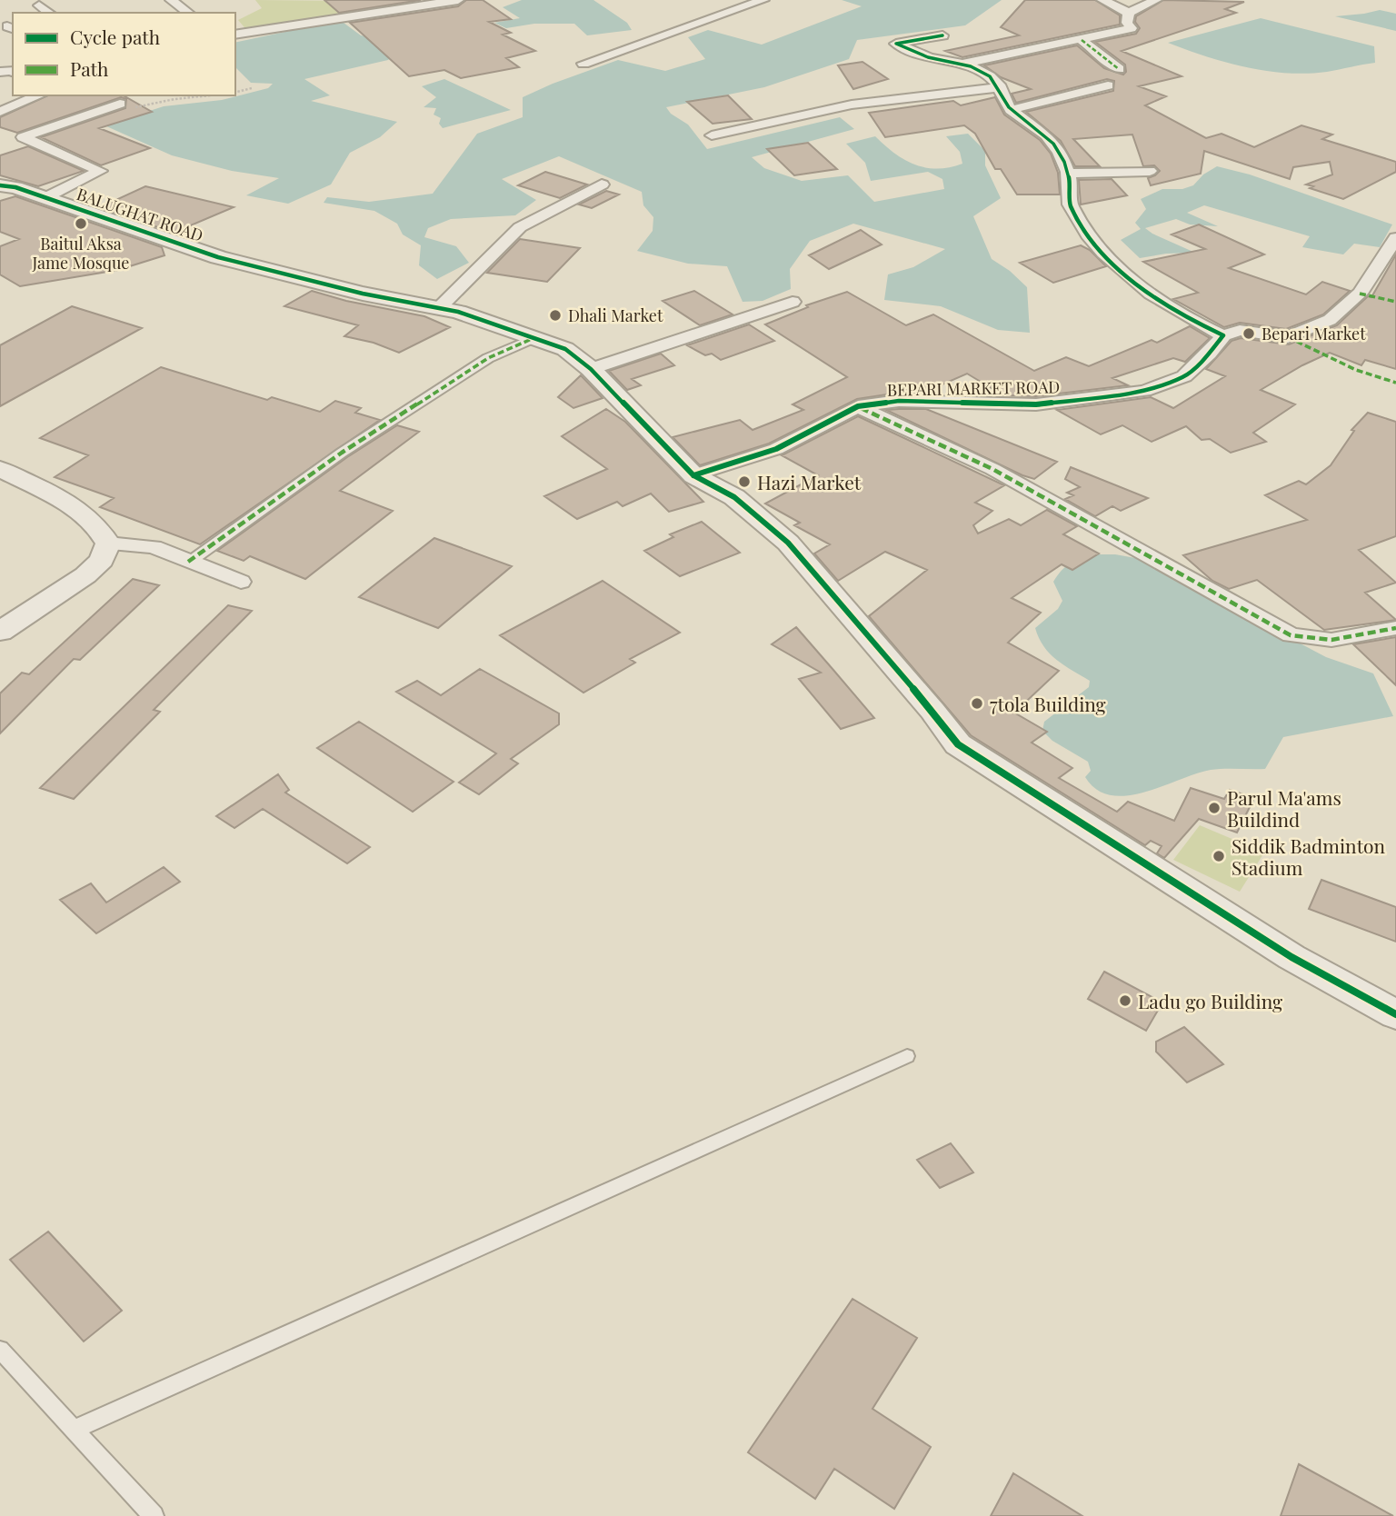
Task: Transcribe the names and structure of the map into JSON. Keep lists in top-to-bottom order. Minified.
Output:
{"streets":{"street":["BALUGHAT ROAD","BEPARI MARKET ROAD"]},"crossings":[["BALUGHAT ROAD","BEPARI MARKET ROAD"]],"places":["Baitul Aksa Jame Mosque","Dhali Market","Bepari Market","Hazi Market","7tola Building","Parul Ma'ams Buildind","Siddik Badminton Stadium","Ladu go Building"],"legend":["Cycle path","Path"]}
